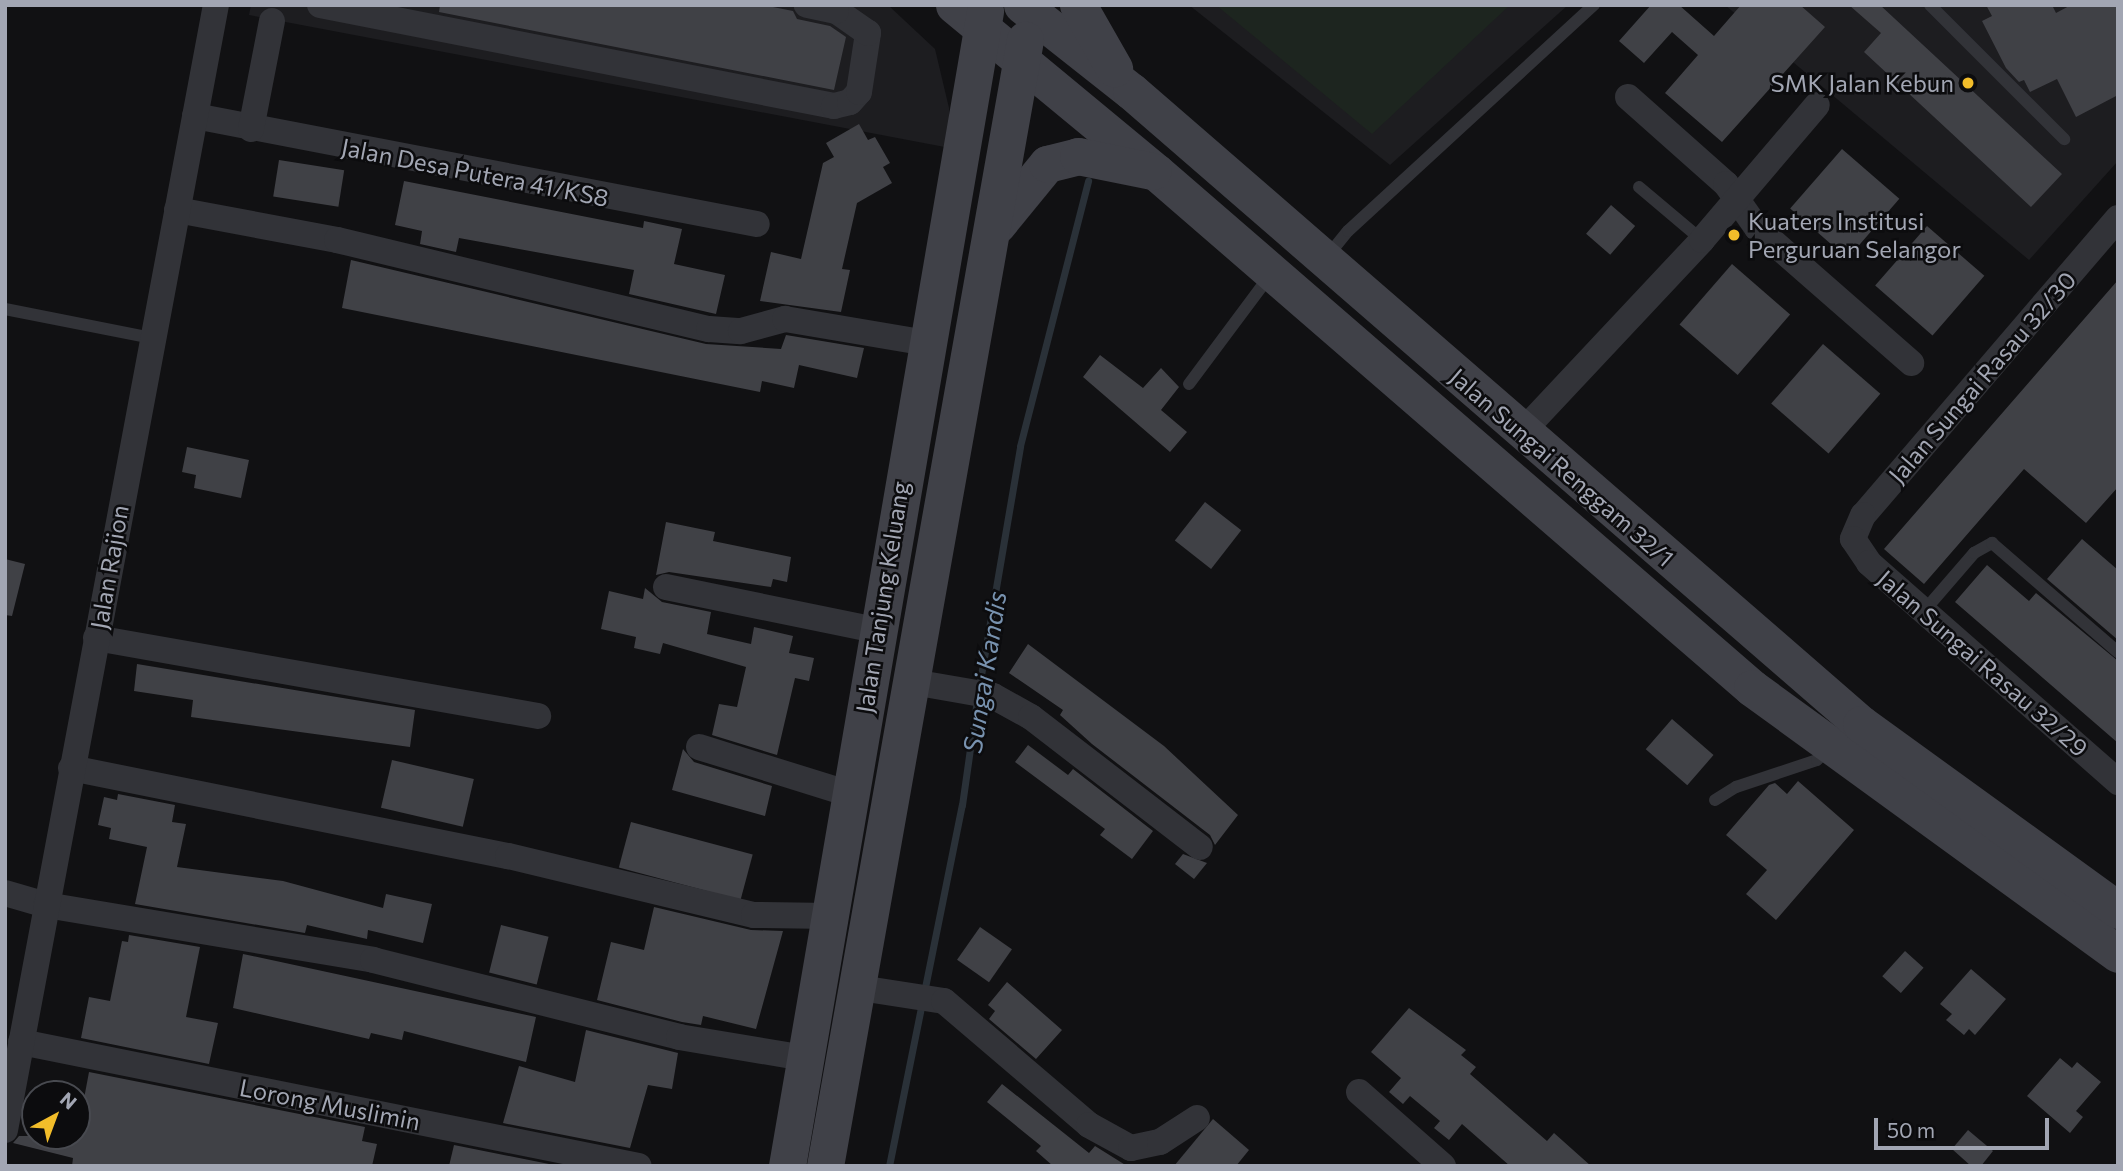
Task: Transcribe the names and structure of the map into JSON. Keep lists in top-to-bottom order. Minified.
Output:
{"streets":{"main road":["Jalan Sungai Renggam 32/1","Jalan Tanjung Keluang"],"street":["Jalan Desa Putera 41/KS8","Jalan Sungai Rasau 32/30","Jalan Rajion","Jalan Sungai Rasau 32/29","Lorong Muslimin"]},"crossings":[["Jalan Desa Putera 41/KS8","Jalan Rajion"],["Jalan Sungai Rasau 32/30","Jalan Sungai Rasau 32/29"],["Jalan Sungai Renggam 32/1","Jalan Tanjung Keluang"],["Jalan Rajion","Lorong Muslimin"]],"water":["Sungai Kandis"],"places":["SMK Jalan Kebun","Kuaters Institusi Perguruan Selangor"],"scale_bar":"50 m","north":"top right"}
